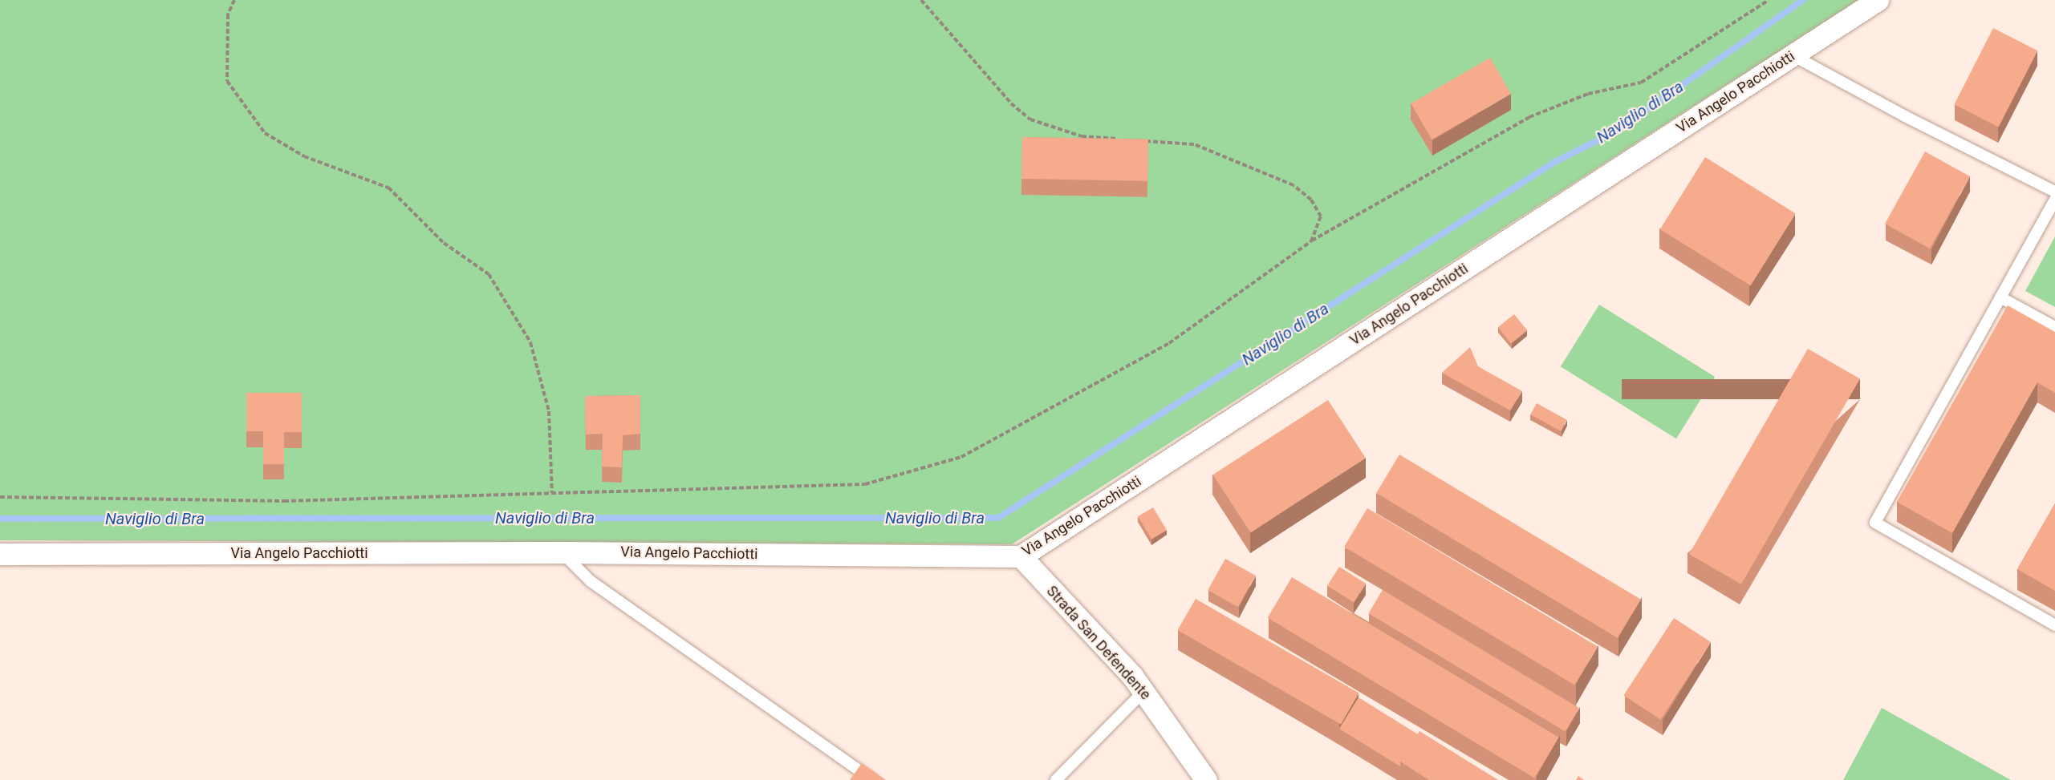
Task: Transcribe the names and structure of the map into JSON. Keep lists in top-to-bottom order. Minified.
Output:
{"streets":{"street":["Via Angelo Pacchiotti","Strada San Defendente"]},"crossings":[["Via Angelo Pacchiotti","Strada San Defendente"]],"water":["Naviglio di Bra"]}
